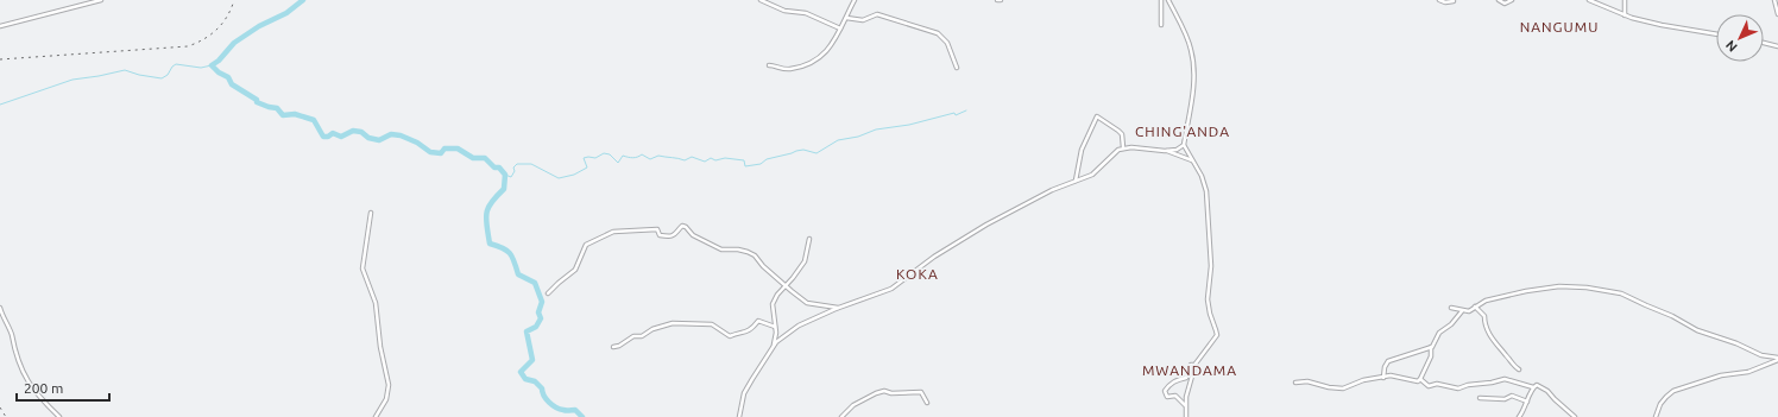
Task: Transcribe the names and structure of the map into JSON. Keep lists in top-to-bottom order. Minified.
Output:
{"districts":["NANGUMU","CHING'ANDA","KOKA","MWANDAMA"],"scale_bar":"200 m","north":"bottom left"}
